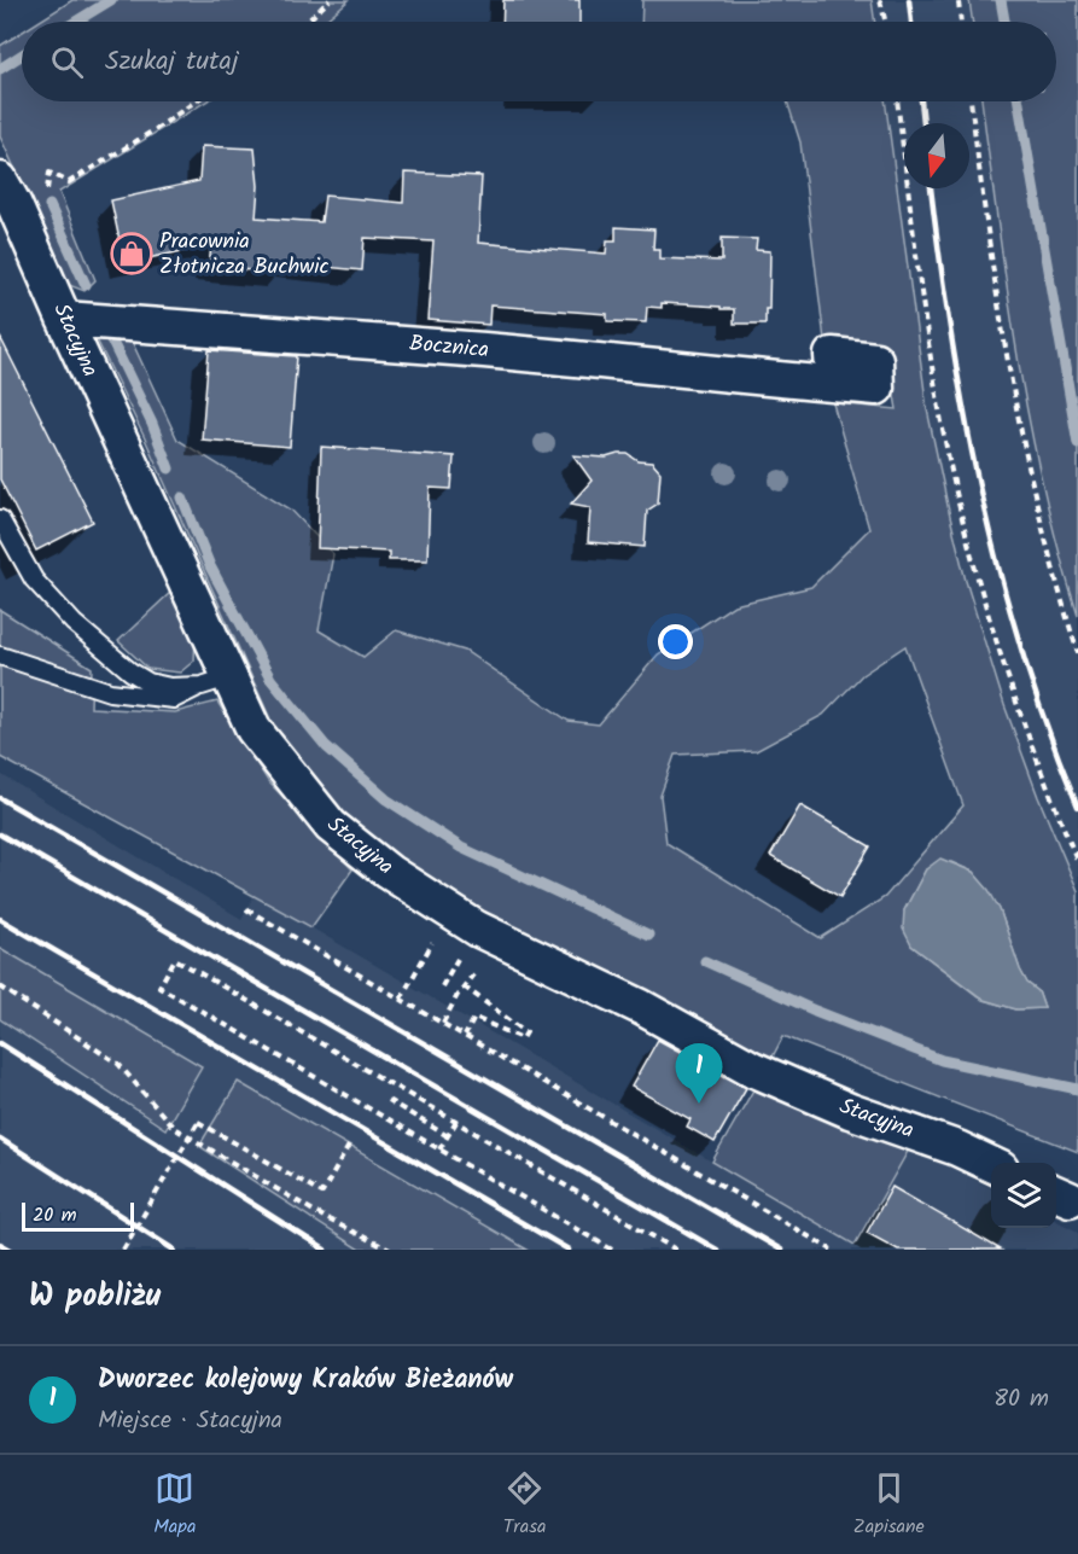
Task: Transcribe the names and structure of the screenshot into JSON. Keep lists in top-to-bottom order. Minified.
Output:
{"streets":{"street":["Stacyjna","Bocznica"]},"crossings":[["Stacyjna","Bocznica"]],"places":{"shop":["Pracownia Złotnicza Buchwic"]},"scale_bar":"20 m","north":"bottom","page":{"search":"Szukaj tutaj","pins":"1","scale":"20 m","heading":"W pobliżu","list":[{"mark":"1","name":"Dworzec kolejowy Kraków Bieżanów","note":"Miejsce · Stacyjna","value":"80 m"}],"nav":["Mapa","Trasa","Zapisane"]}}
